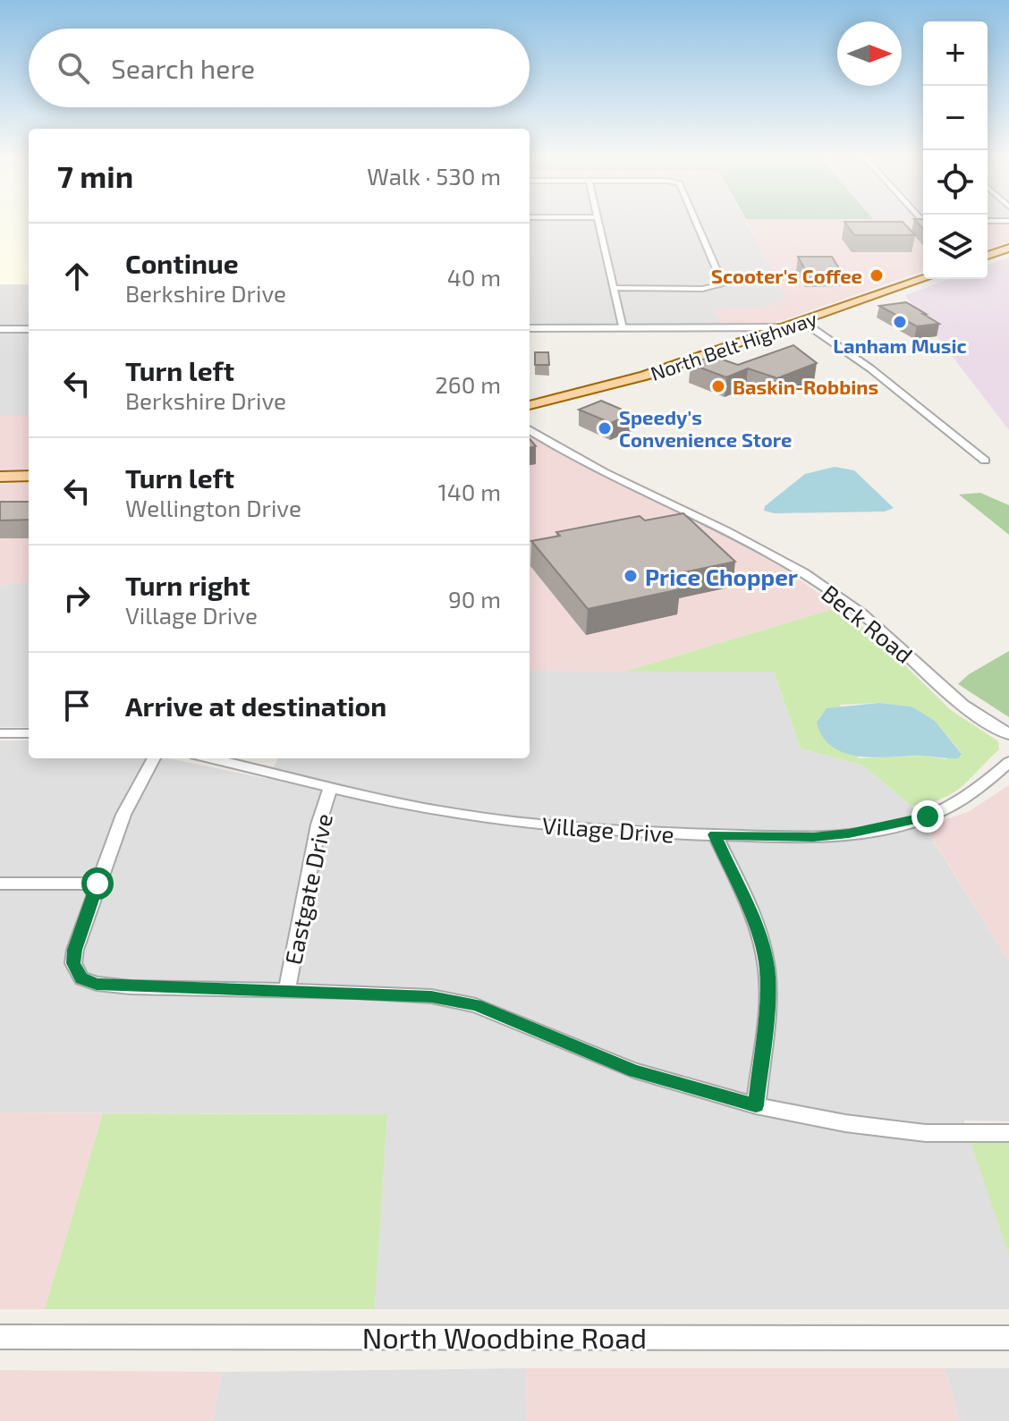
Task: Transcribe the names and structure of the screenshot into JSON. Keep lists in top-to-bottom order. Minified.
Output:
{"streets":{"main road":["North Belt Highway"],"street":["Beck Road","Village Drive","Eastgate Drive","North Woodbine Road"]},"crossings":[["Village Drive","Eastgate Drive"]],"places":["Scooter's Coffee","Lanham Music","Baskin-Robbins","Speedy's Convenience Store","Price Chopper"],"north":"right","page":{"map_buttons":["+","−"],"search":"Search here","heading":["7 min","Walk · 530 m"],"list":[["Continue","Berkshire Drive","40 m"],["Turn left","Berkshire Drive","260 m"],["Turn left","Wellington Drive","140 m"],["Turn right","Village Drive","90 m"],"Arrive at destination"]}}
